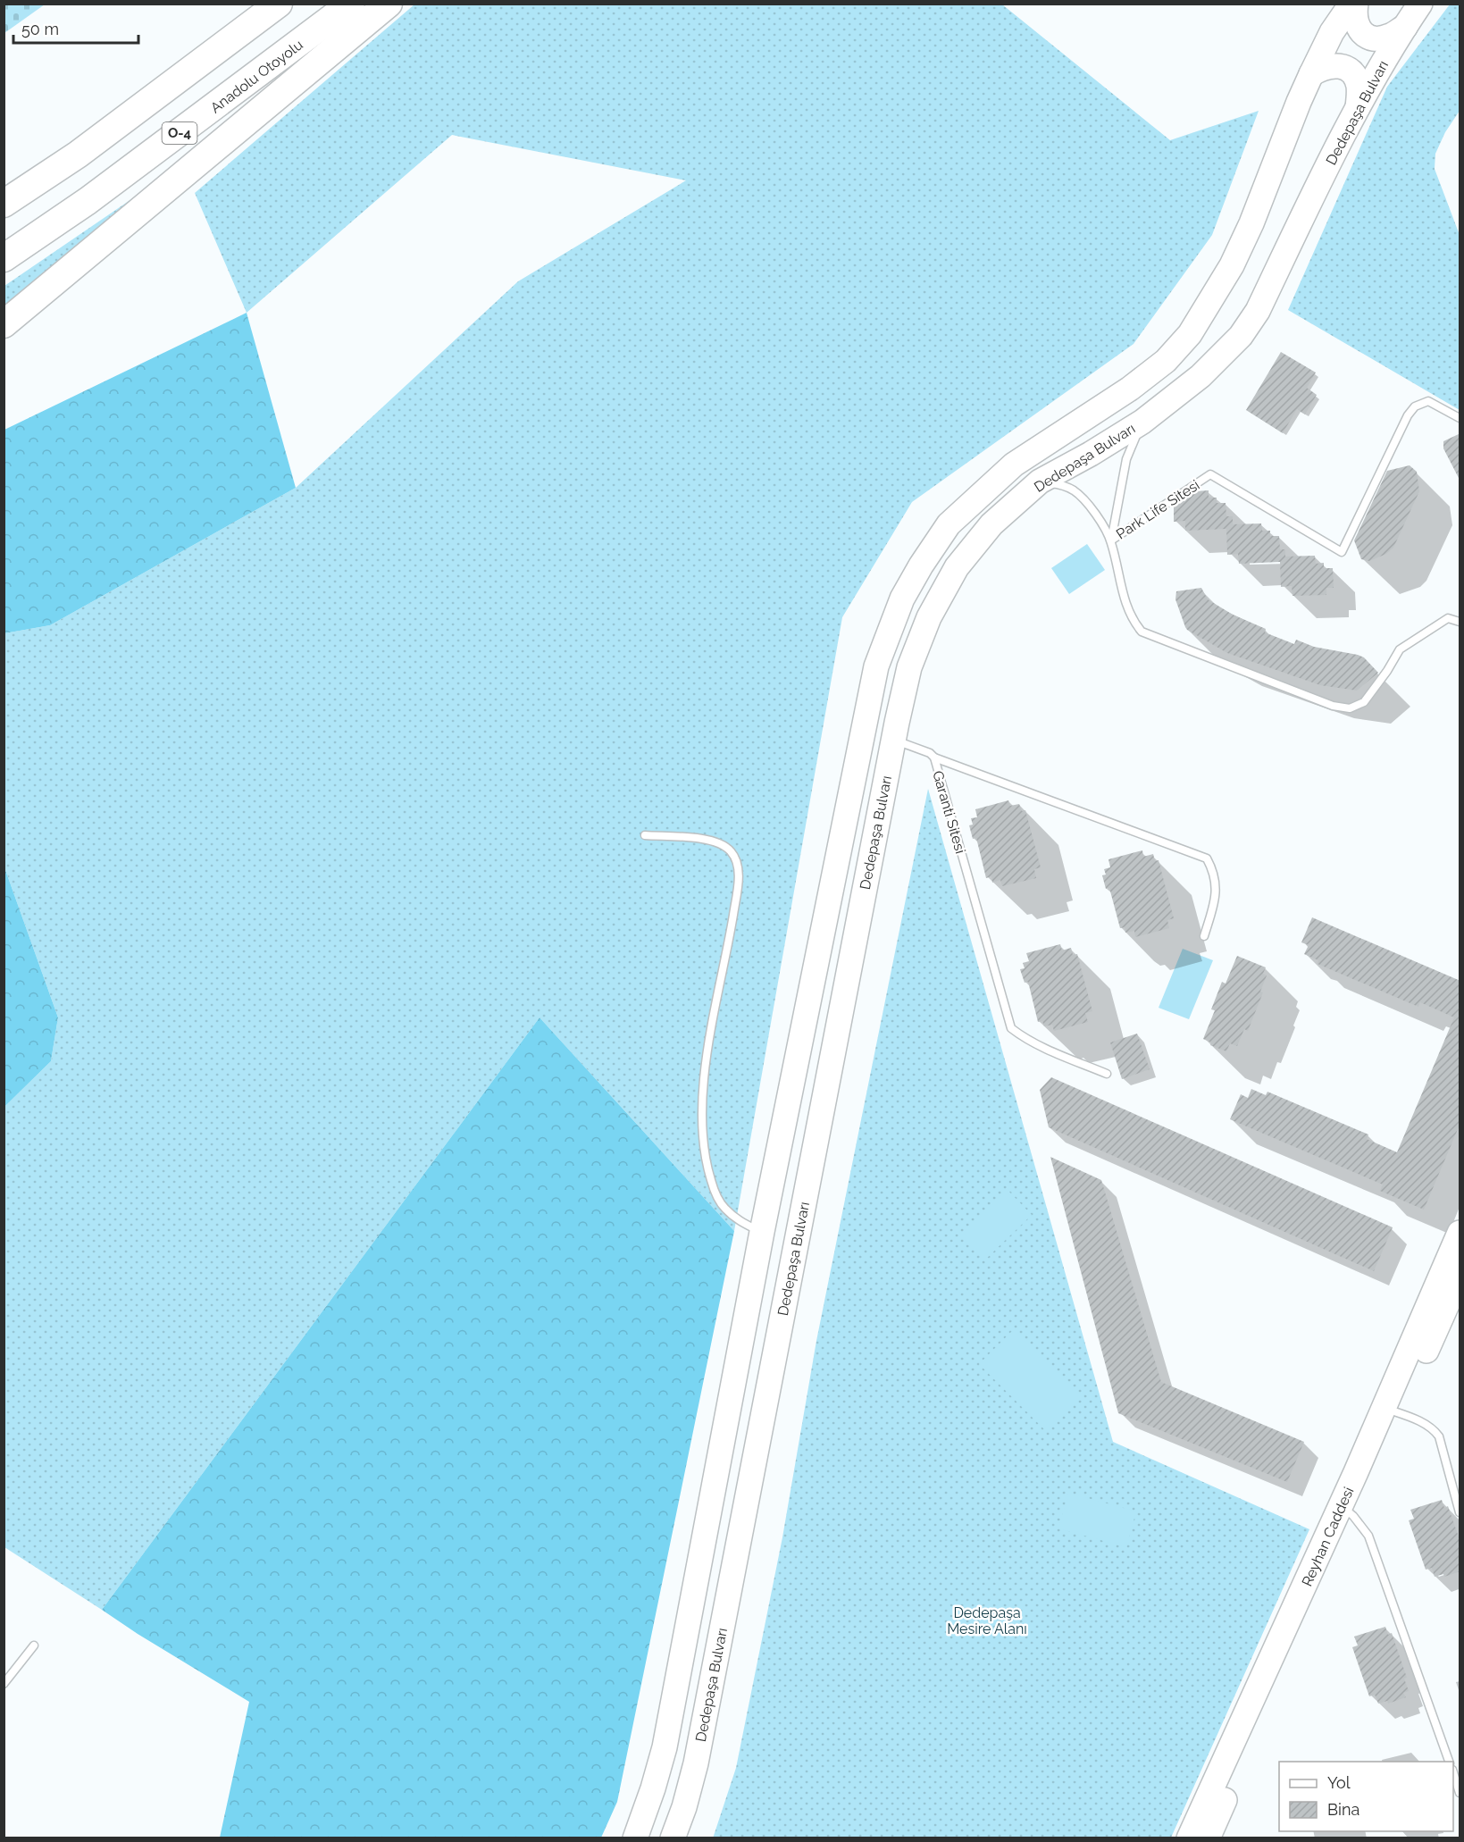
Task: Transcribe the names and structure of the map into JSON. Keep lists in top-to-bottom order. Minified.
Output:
{"streets":{"highway":["Anadolu Otoyolu","O-4"],"main road":["Dedepaşa Bulvarı","Reyhan Caddesi"],"lane":["Park Life Sitesi","Garanti Sitesi"]},"parks":["Dedepaşa Mesire Alanı"],"legend":["Yol","Bina"],"scale_bar":"50 m"}
